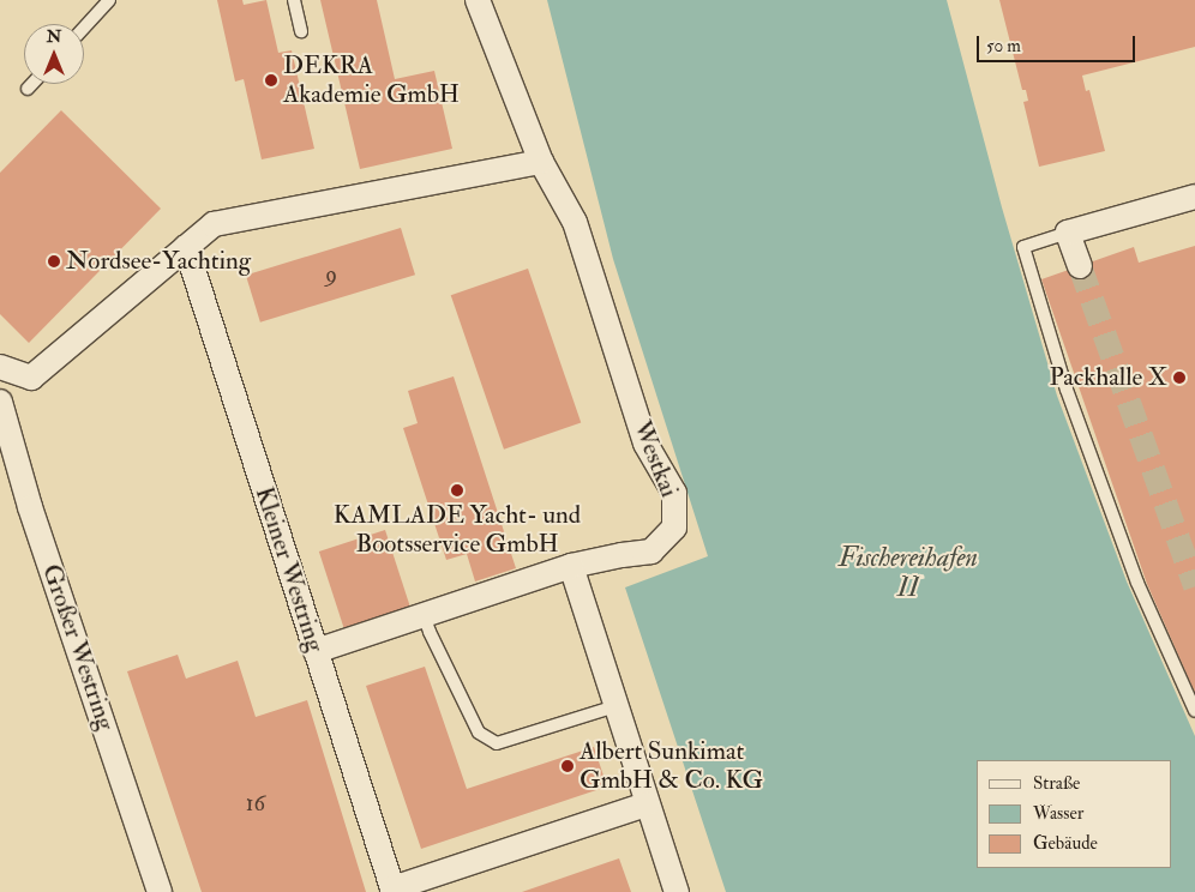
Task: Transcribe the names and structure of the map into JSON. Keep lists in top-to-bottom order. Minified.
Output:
{"streets":{"street":["Westkai","Kleiner Westring","Großer Westring"]},"crossings":[["Westkai","Kleiner Westring"]],"water":["Fischereihafen II"],"places":["DEKRA Akademie GmbH","Nordsee-Yachting","Packhalle X","KAMLADE Yacht- und Bootsservice GmbH","Albert Sunkimat GmbH & Co. KG"],"house_numbers":["9","16"],"legend":["Straße","Wasser","Gebäude"],"scale_bar":"50 m","north":"top"}
